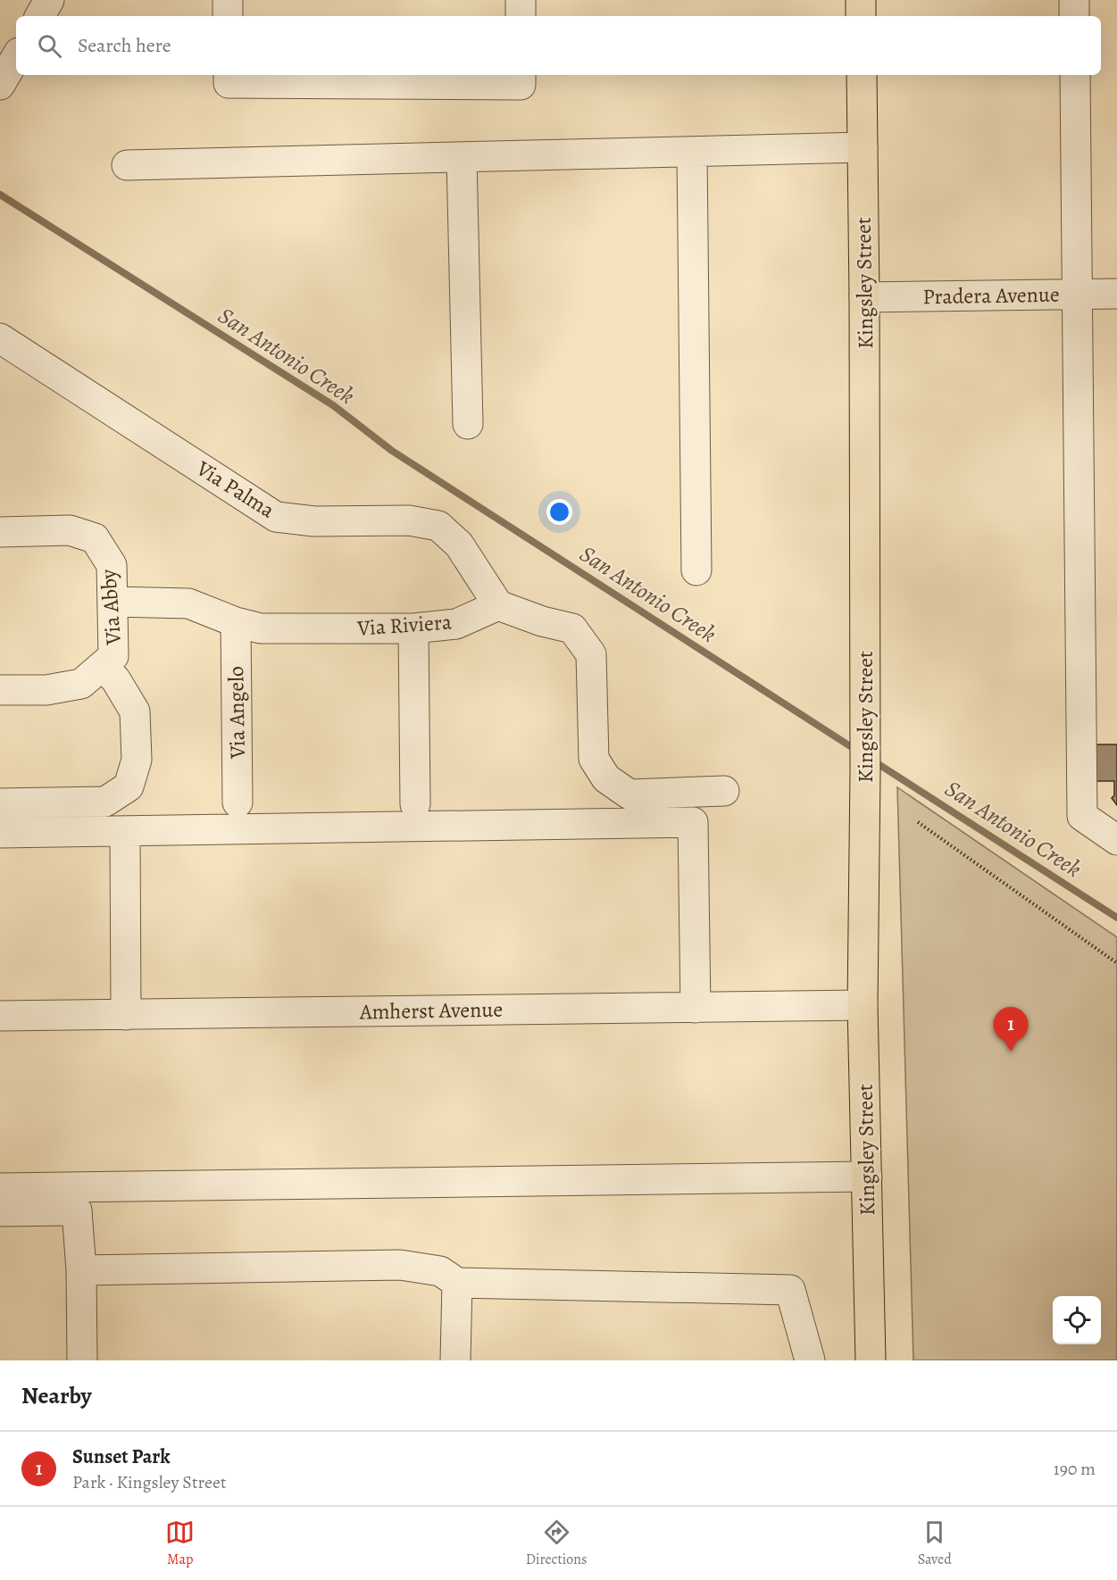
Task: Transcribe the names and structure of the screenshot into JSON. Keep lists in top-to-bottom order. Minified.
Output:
{"streets":{"main road":["Kingsley Street"],"street":["Pradera Avenue","Via Palma","Via Abby","Via Riviera","Via Angelo","Amherst Avenue"]},"crossings":[["Kingsley Street","Pradera Avenue"],["Kingsley Street","Amherst Avenue"],["Via Palma","Via Riviera"],["Via Abby","Via Riviera"],["Via Riviera","Via Angelo"]],"water":["San Antonio Creek"],"page":{"search":"Search here","pins":"1","heading":"Nearby","list":[{"mark":"1","name":"Sunset Park","note":"Park · Kingsley Street","value":"190 m"}],"nav":["Map","Directions","Saved"]}}
